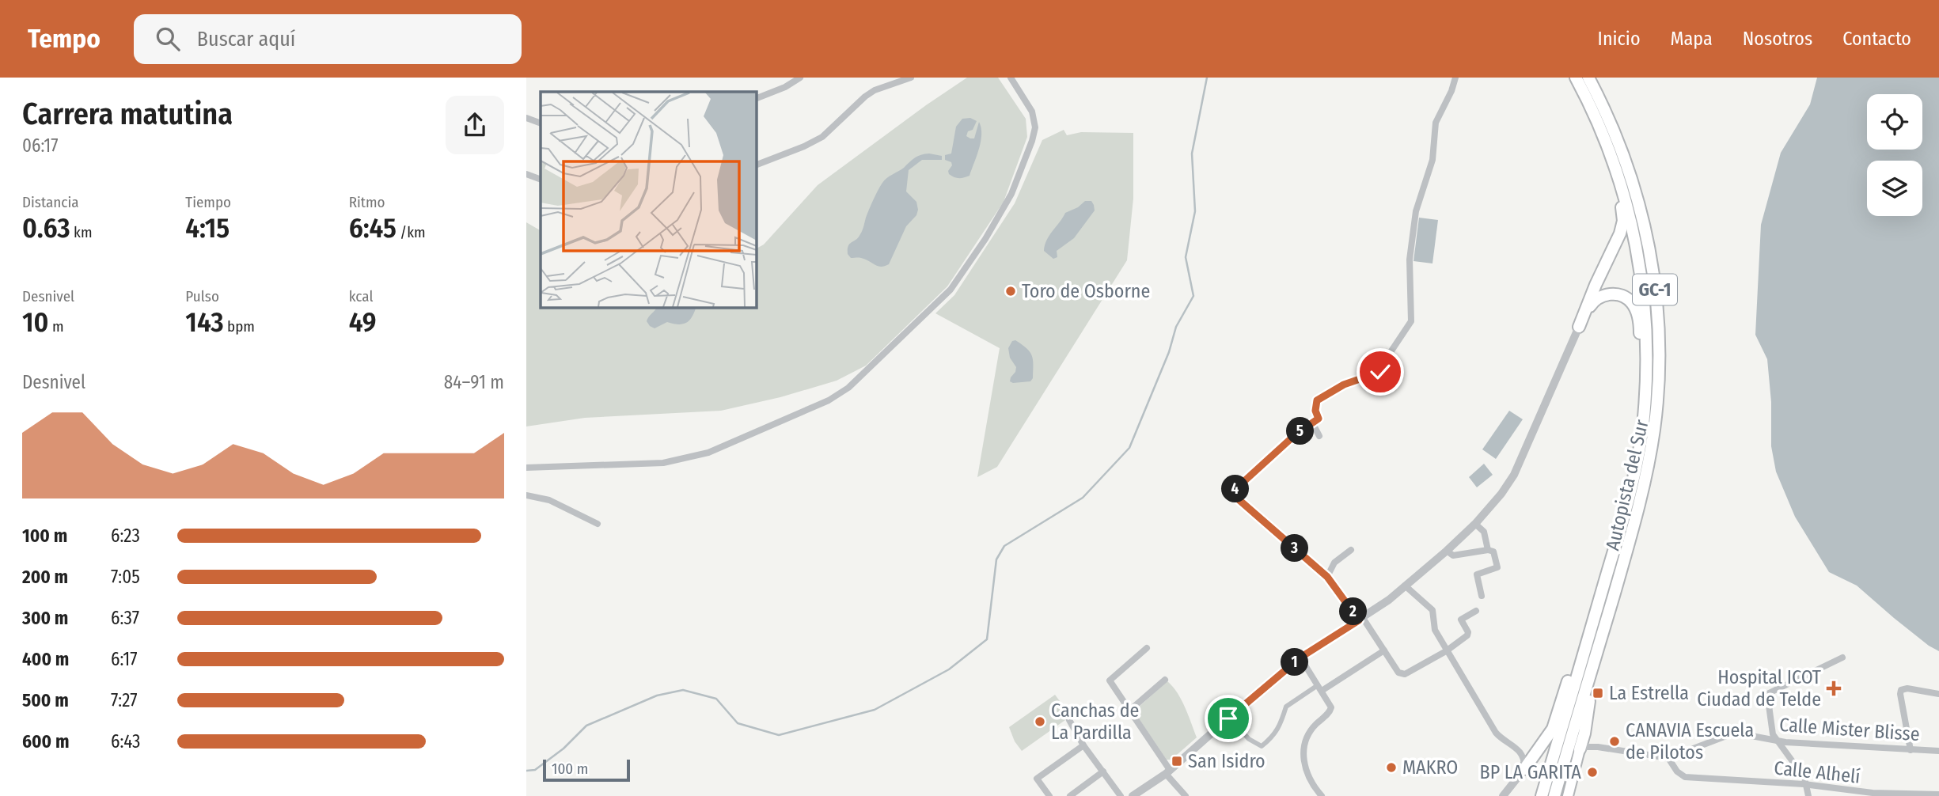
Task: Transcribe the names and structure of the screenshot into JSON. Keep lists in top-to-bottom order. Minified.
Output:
{"streets":{"highway":["GC-1","Autopista del Sur"],"street":["Calle Mister Blisse","Calle Alhelí"]},"crossings":[["Calle Mister Blisse","Calle Alhelí"]],"places":{"other":["Toro de Osborne","Canchas de La Pardilla","CANAVIA Escuela de Pilotos","MAKRO","BP LA GARITA"],"health":["Hospital ICOT Ciudad de Telde"],"transit":["La Estrella","San Isidro"]},"scale_bar":"100 m","page":{"header":"Tempo","search":"Buscar aquí","nav":["Inicio","Mapa","Nosotros","Contacto"],"heading":["Carrera matutina","06:17"],"stats":[["Distancia","0.63 km"],["Tiempo","4:15"],["Ritmo","6:45 /km"],["Desnivel","10 m"],["Pulso","143 bpm"],["kcal","49"]],"chart":["Desnivel","84–91 m"],"pins":["5","4","3","2","1"],"list":[{"name":"100 m","note":"6:23"},{"name":"200 m","note":"7:05"},{"name":"300 m","note":"6:37"},{"name":"400 m","note":"6:17"},{"name":"500 m","note":"7:27"},{"name":"600 m","note":"6:43"}],"scale":"100 m"}}
